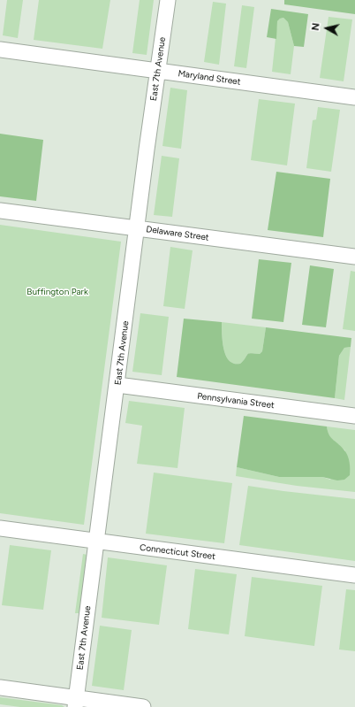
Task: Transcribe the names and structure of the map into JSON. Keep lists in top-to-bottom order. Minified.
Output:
{"streets":{"street":["East 7th Avenue","Maryland Street","Delaware Street","Pennsylvania Street","Connecticut Street"]},"crossings":[["East 7th Avenue","Maryland Street"],["East 7th Avenue","Delaware Street"],["East 7th Avenue","Pennsylvania Street"],["East 7th Avenue","Connecticut Street"]],"parks":["Buffington Park"],"north":"left"}
